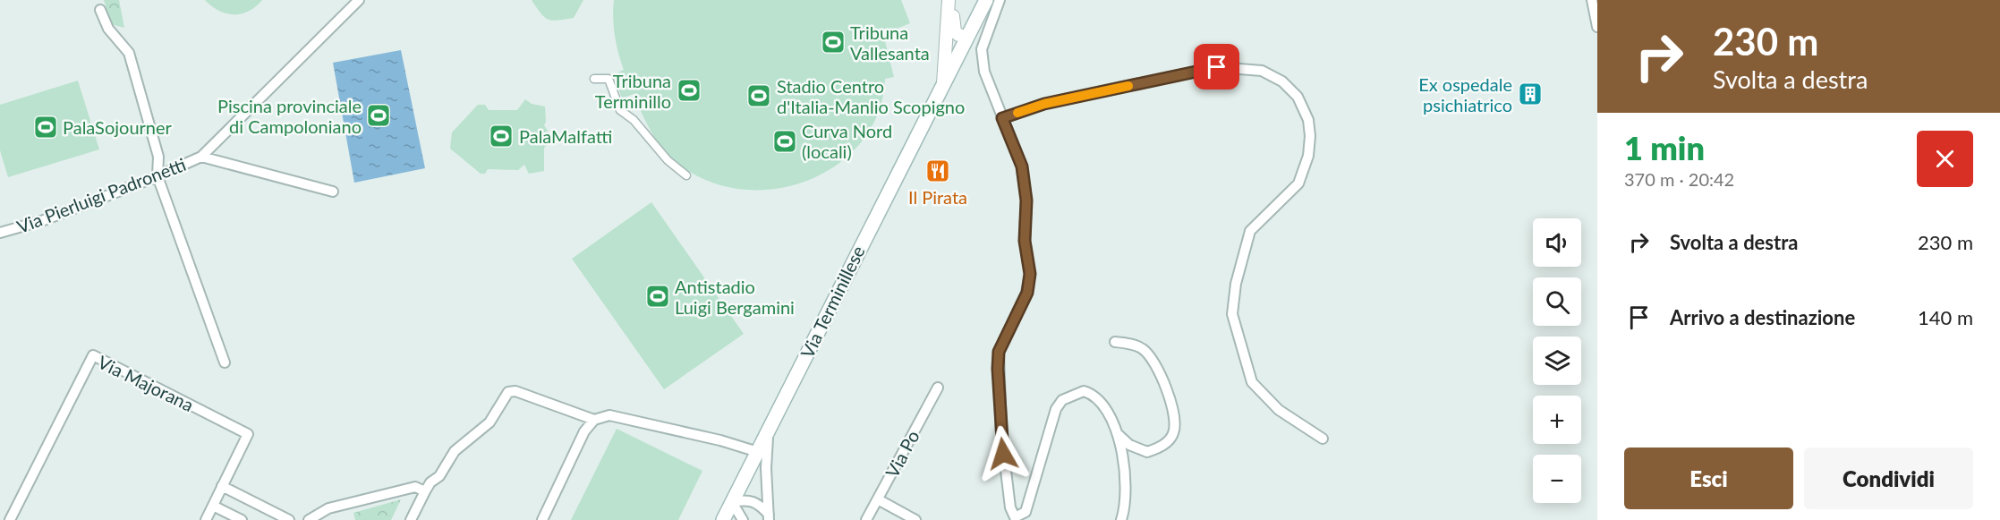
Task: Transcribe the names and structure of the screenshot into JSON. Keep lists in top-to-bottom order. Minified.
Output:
{"streets":{"main road":["Via Terminillese"],"street":["Via Pierluigi Padronetti","Via Majorana","Via Po"]},"places":{"sports":["Tribuna Vallesanta","Tribuna Terminillo","Stadio Centro d'Italia-Manlio Scopigno","Piscina provinciale di Campoloniano","PalaSojourner","PalaMalfatti","Curva Nord (locali)","Antistadio Luigi Bergamini"],"building":["Ex ospedale psichiatrico"],"restaurant":["Il Pirata"]},"page":{"turn":["230 m","Svolta a destra"],"heading":["1 min","370 m · 20:42"],"list":[{"name":"Svolta a destra","value":"230 m"},{"name":"Arrivo a destinazione","value":"140 m"}],"map_buttons":["+","−"],"buttons":["Esci","Condividi"]}}
